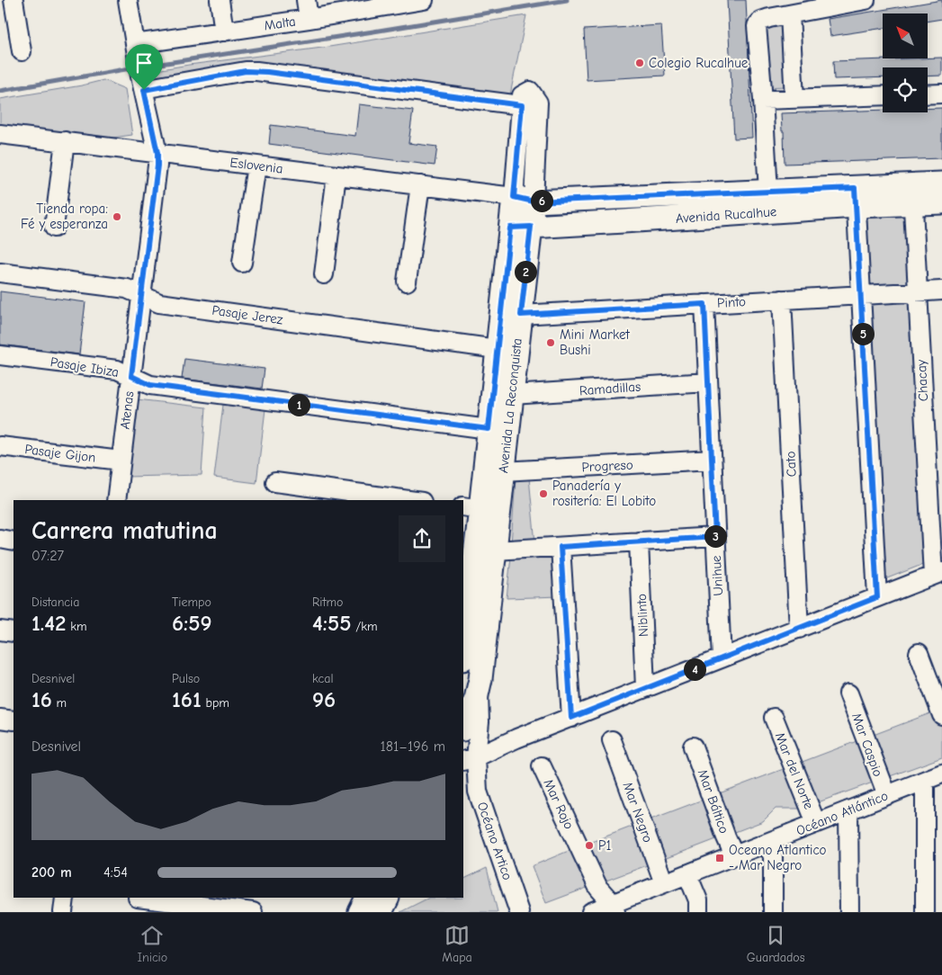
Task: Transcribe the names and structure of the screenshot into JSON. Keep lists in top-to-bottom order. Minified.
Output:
{"streets":{"street":["Malta","Eslovenia","Avenida Rucalhue","Pinto","Pasaje Jerez","Pasaje Ibiza","Chacay","Ramadillas","Avenida La Reconquista","Atenas","Pasaje Gijon","Cato","Progreso","Unihue","Niblinto","Mar Caspio","Mar del Norte","Mar Báltico","Mar Rojo","Mar Negro","Océano Atlántico","Océano Artico"]},"crossings":[["Malta","Atenas"],["Eslovenia","Avenida Rucalhue"],["Eslovenia","Avenida La Reconquista"],["Eslovenia","Atenas"],["Avenida Rucalhue","Chacay"],["Avenida Rucalhue","Avenida La Reconquista"],["Pinto","Chacay"],["Pinto","Avenida La Reconquista"],["Pinto","Cato"],["Pinto","Unihue"],["Pasaje Jerez","Avenida La Reconquista"],["Pasaje Jerez","Atenas"],["Pasaje Ibiza","Avenida La Reconquista"],["Pasaje Ibiza","Atenas"],["Ramadillas","Avenida La Reconquista"],["Ramadillas","Unihue"],["Avenida La Reconquista","Atenas"],["Avenida La Reconquista","Progreso"],["Avenida La Reconquista","Océano Artico"],["Atenas","Pasaje Gijon"],["Progreso","Unihue"],["Mar Caspio","Océano Atlántico"],["Mar del Norte","Océano Atlántico"],["Mar Báltico","Océano Atlántico"],["Mar Rojo","Océano Atlántico"],["Mar Negro","Océano Atlántico"]],"places":{"other":["Colegio Rucalhue","Tienda ropa: Fé y esperanza","Mini Market Bushi","Panadería y rositería: El Lobito","P1"],"transit":["Oceano Atlantico - Mar Negro"]},"north":"top left","page":{"pins":["6","2","5","1","3","4"],"heading":["Carrera matutina","07:27"],"stats":[["Distancia","1.42 km"],["Tiempo","6:59"],["Ritmo","4:55 /km"],["Desnivel","16 m"],["Pulso","161 bpm"],["kcal","96"]],"chart":["Desnivel","181–196 m"],"list":[{"name":"200 m","note":"4:54"}],"tabs":["Inicio","Mapa","Guardados"]}}
